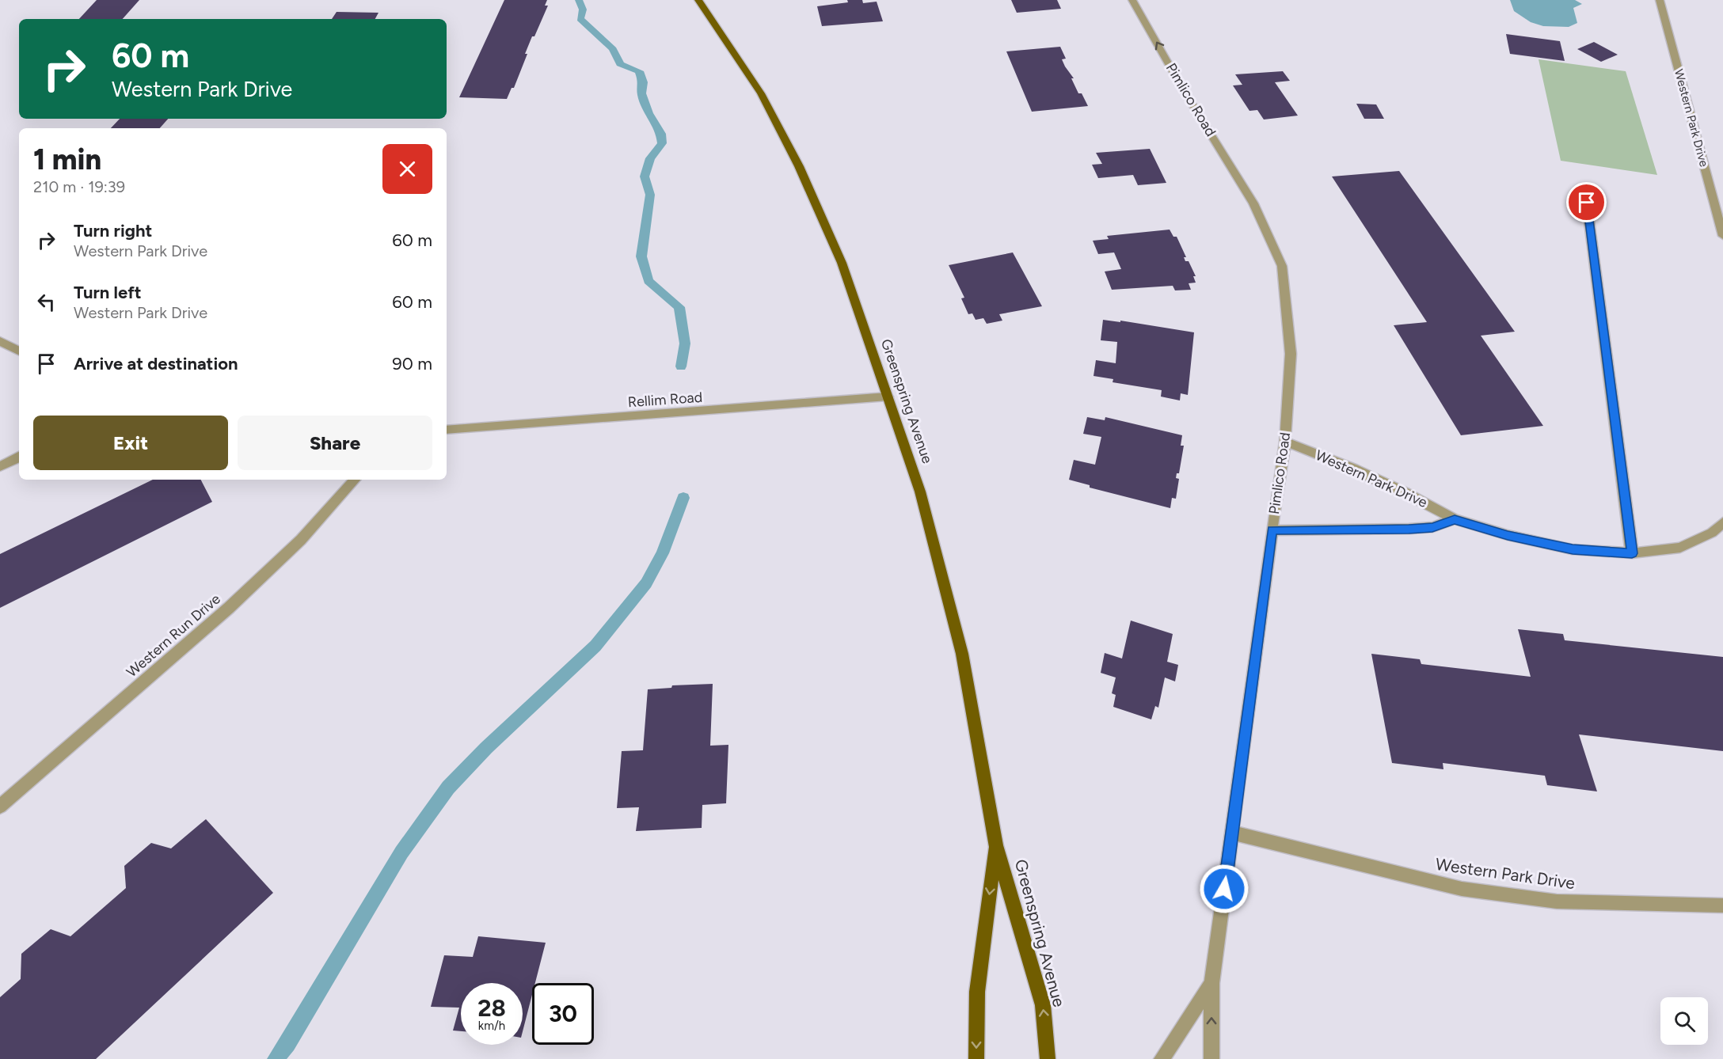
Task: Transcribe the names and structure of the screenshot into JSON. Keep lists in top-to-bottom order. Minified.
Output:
{"streets":{"main road":["Greenspring Avenue"],"street":["Pimlico Road","Western Park Drive","Rellim Road","Western Run Drive"]},"crossings":[["Pimlico Road","Western Park Drive"],["Rellim Road","Greenspring Avenue"]],"one_way":["Pimlico Road"],"page":{"turn":["60 m","Western Park Drive"],"heading":["1 min","210 m · 19:39"],"list":[{"name":"Turn right","note":"Western Park Drive","value":"60 m"},{"name":"Turn left","note":"Western Park Drive","value":"60 m"},{"name":"Arrive at destination","value":"90 m"}],"buttons":["Exit","Share"],"speed":"28 km/h","limit":"30"}}
